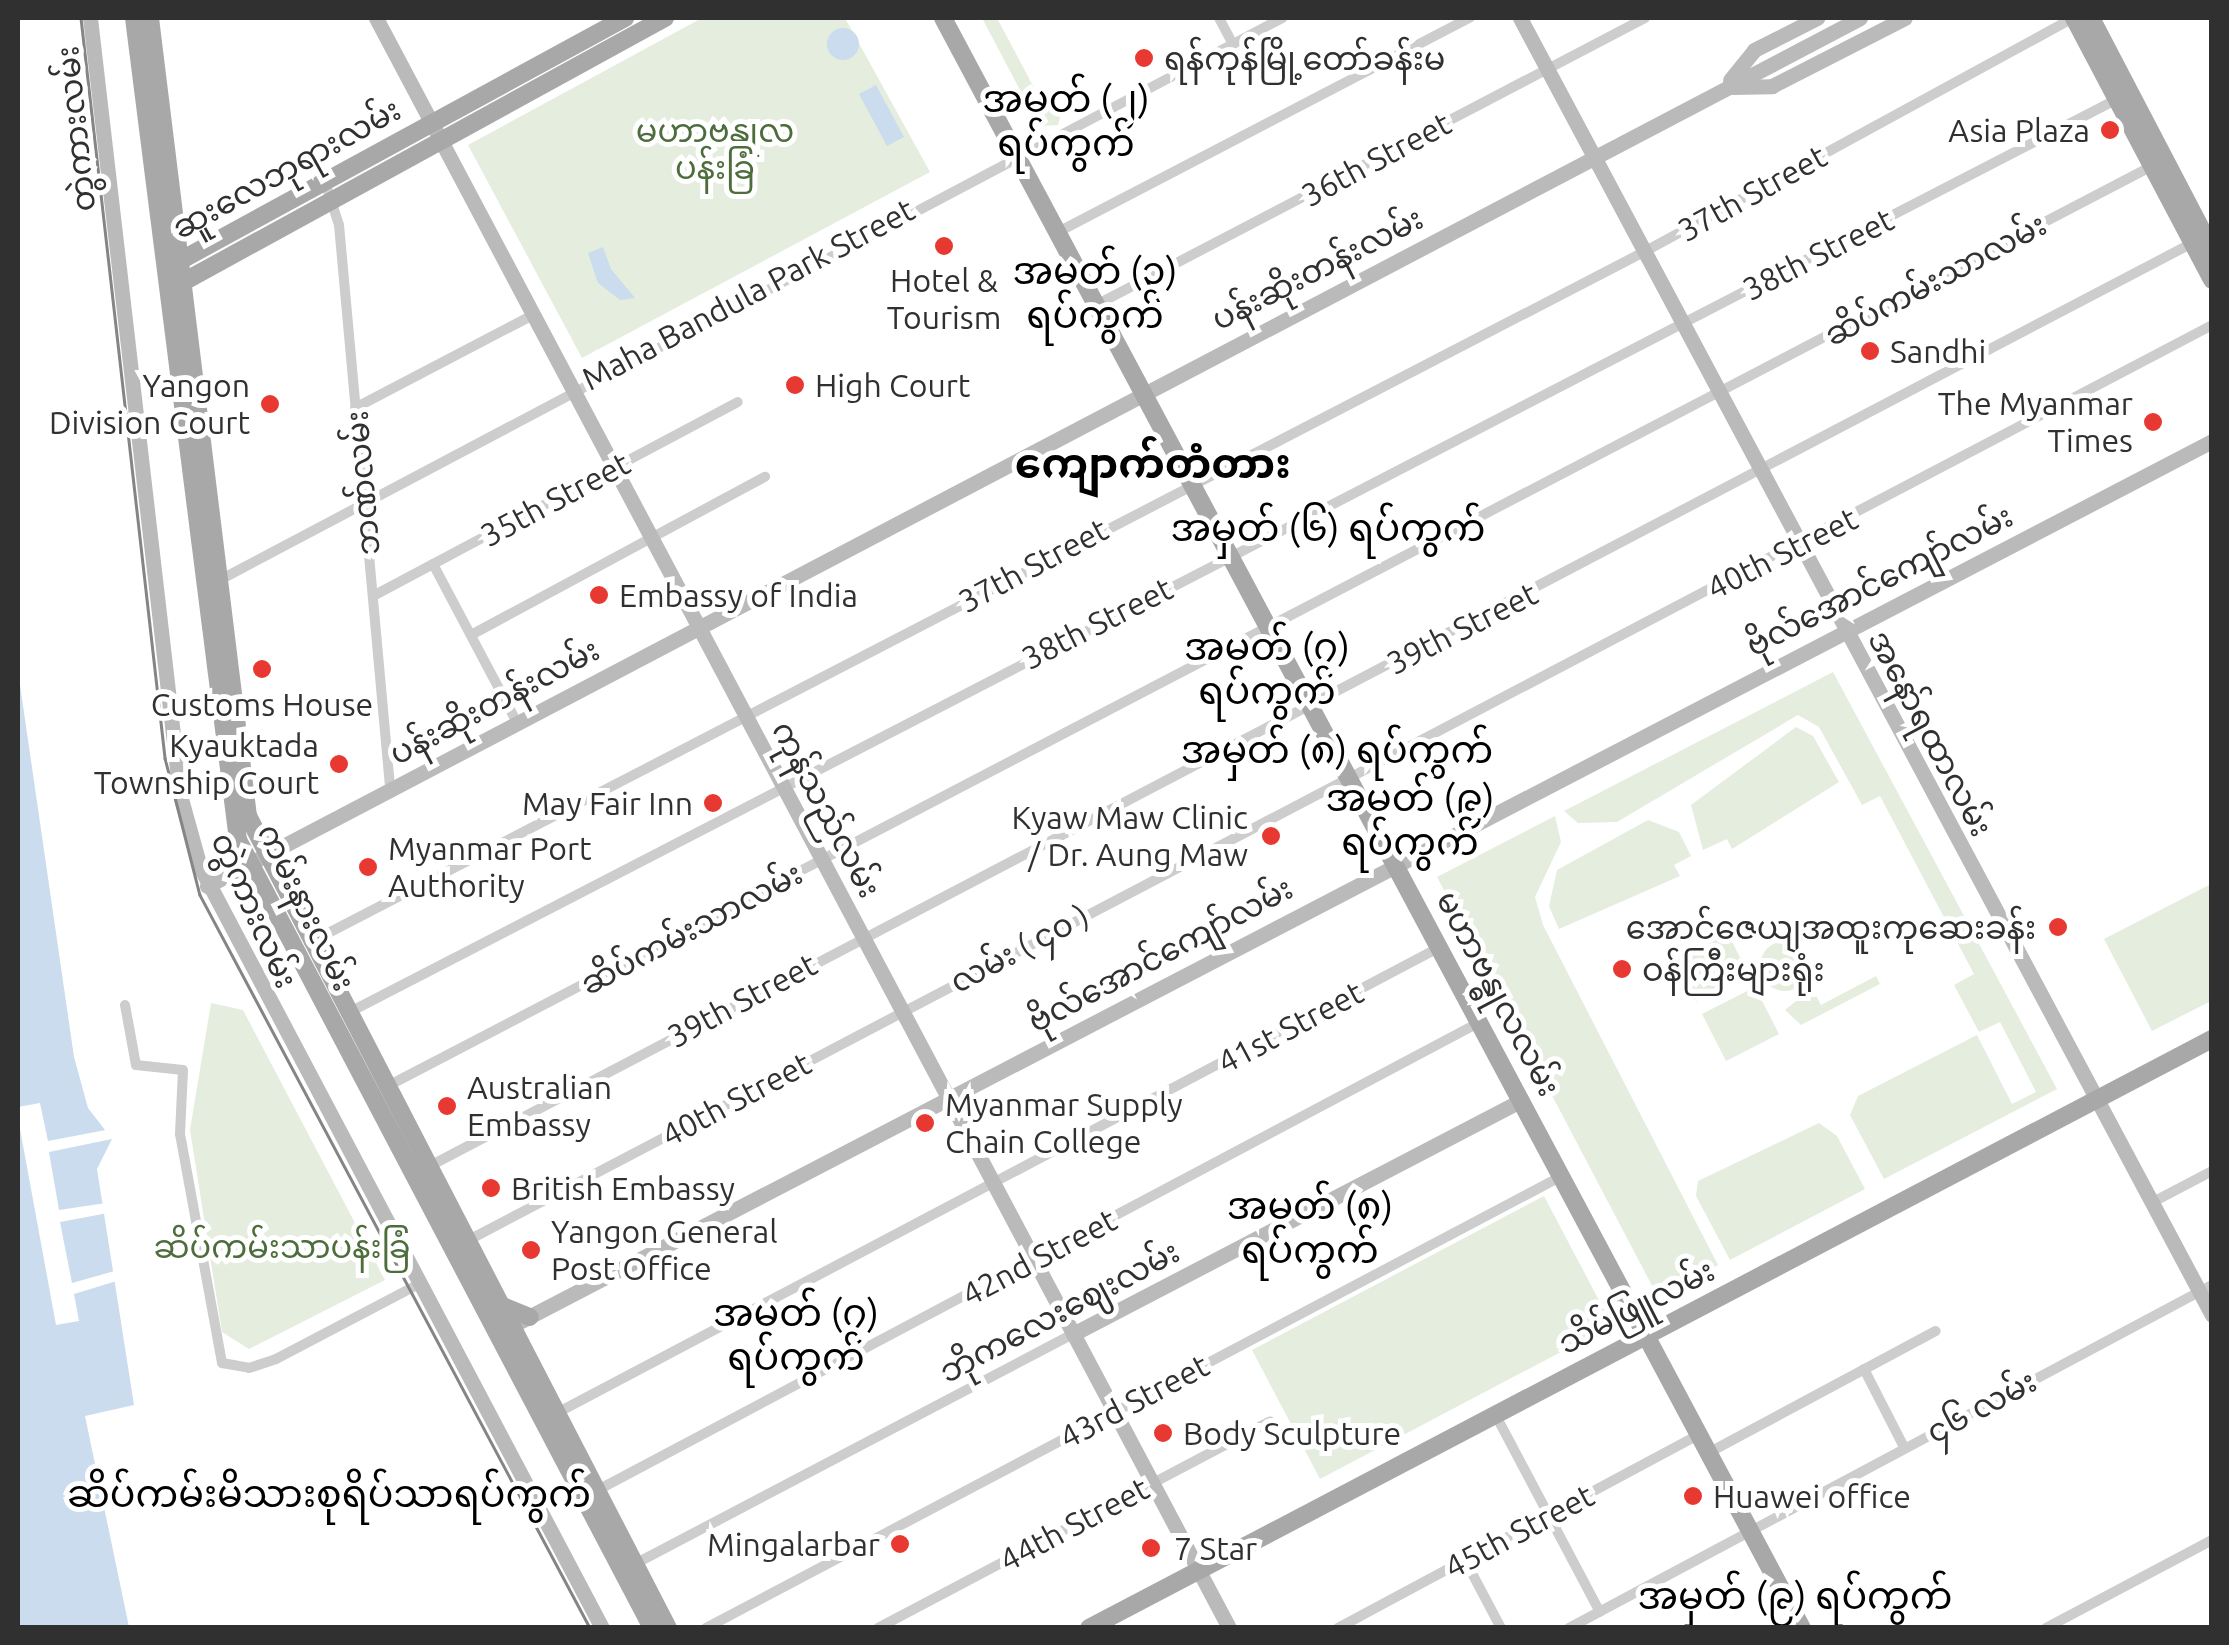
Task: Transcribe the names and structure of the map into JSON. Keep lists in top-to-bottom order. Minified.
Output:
{"streets":{"main road":["တွဲကားလမ်း","ဆူးလေဘုရားလမ်း","ပန်းဆိုးတန်းလမ်း","ဗိုလ်အောင်ကျော်လမ်း","အနော်ရထာလမ်း","ကုန်သည်လမ်း","ကမ်းနားလမ်း","မဟာဗန္ဓုလလမ်း","သိမ်ဖြူလမ်း","ဘိုကလေးဈေးလမ်း"],"street":["36th Street","37th Street","38th Street","ဆိပ်ကမ်းသာလမ်း","Maha Bandula Park Street","ဘဏ်လမ်း","35th Street","40th Street","39th Street","လမ်း ( ၄၀ )","41st Street","42nd Street","43rd Street","၄၆ လမ်း","44th Street","45th Street"]},"crossings":[["တွဲကားလမ်း","ပန်းဆိုးတန်းလမ်း"],["36th Street","အနော်ရထာလမ်း"],["36th Street","မဟာဗန္ဓုလလမ်း"],["ဆူးလေဘုရားလမ်း","ဘဏ်လမ်း"],["ဆူးလေဘုရားလမ်း","ကုန်သည်လမ်း"],["ဆူးလေဘုရားလမ်း","ကမ်းနားလမ်း"],["37th Street","အနော်ရထာလမ်း"],["37th Street","ကုန်သည်လမ်း"],["37th Street","ကမ်းနားလမ်း"],["37th Street","မဟာဗန္ဓုလလမ်း"],["38th Street","အနော်ရထာလမ်း"],["38th Street","ကုန်သည်လမ်း"],["38th Street","ကမ်းနားလမ်း"],["38th Street","မဟာဗန္ဓုလလမ်း"],["ပန်းဆိုးတန်းလမ်း","ဘဏ်လမ်း"],["ပန်းဆိုးတန်းလမ်း","အနော်ရထာလမ်း"],["ပန်းဆိုးတန်းလမ်း","ကုန်သည်လမ်း"],["ပန်းဆိုးတန်းလမ်း","ကမ်းနားလမ်း"],["ပန်းဆိုးတန်းလမ်း","မဟာဗန္ဓုလလမ်း"],["ဆိပ်ကမ်းသာလမ်း","အနော်ရထာလမ်း"],["ဆိပ်ကမ်းသာလမ်း","ကုန်သည်လမ်း"],["ဆိပ်ကမ်းသာလမ်း","ကမ်းနားလမ်း"],["ဆိပ်ကမ်းသာလမ်း","မဟာဗန္ဓုလလမ်း"],["Maha Bandula Park Street","ဘဏ်လမ်း"],["Maha Bandula Park Street","ကုန်သည်လမ်း"],["Maha Bandula Park Street","ကမ်းနားလမ်း"],["Maha Bandula Park Street","မဟာဗန္ဓုလလမ်း"],["ဘဏ်လမ်း","35th Street"],["35th Street","ကုန်သည်လမ်း"],["40th Street","အနော်ရထာလမ်း"],["40th Street","ကုန်သည်လမ်း"],["40th Street","ကမ်းနားလမ်း"],["40th Street","လမ်း ( ၄၀ )"],["40th Street","မဟာဗန္ဓုလလမ်း"],["ဗိုလ်အောင်ကျော်လမ်း","အနော်ရထာလမ်း"],["ဗိုလ်အောင်ကျော်လမ်း","ကုန်သည်လမ်း"],["ဗိုလ်အောင်ကျော်လမ်း","ကမ်းနားလမ်း"],["ဗိုလ်အောင်ကျော်လမ်း","မဟာဗန္ဓုလလမ်း"],["39th Street","အနော်ရထာလမ်း"],["39th Street","ကုန်သည်လမ်း"],["39th Street","ကမ်းနားလမ်း"],["39th Street","မဟာဗန္ဓုလလမ်း"],["အနော်ရထာလမ်း","သိမ်ဖြူလမ်း"],["အနော်ရထာလမ်း","၄၆ လမ်း"],["ကုန်သည်လမ်း","လမ်း ( ၄၀ )"],["ကုန်သည်လမ်း","41st Street"],["ကုန်သည်လမ်း","42nd Street"],["ကုန်သည်လမ်း","သိမ်ဖြူလမ်း"],["ကုန်သည်လမ်း","ဘိုကလေးဈေးလမ်း"],["ကုန်သည်လမ်း","43rd Street"],["ကုန်သည်လမ်း","44th Street"],["ကမ်းနားလမ်း","41st Street"],["ကမ်းနားလမ်း","42nd Street"],["ကမ်းနားလမ်း","ဘိုကလေးဈေးလမ်း"],["လမ်း ( ၄၀ )","မဟာဗန္ဓုလလမ်း"],["မဟာဗန္ဓုလလမ်း","41st Street"],["မဟာဗန္ဓုလလမ်း","42nd Street"],["မဟာဗန္ဓုလလမ်း","သိမ်ဖြူလမ်း"],["မဟာဗန္ဓုလလမ်း","ဘိုကလေးဈေးလမ်း"],["မဟာဗန္ဓုလလမ်း","43rd Street"],["မဟာဗန္ဓုလလမ်း","၄၆ လမ်း"],["မဟာဗန္ဓုလလမ်း","45th Street"]],"districts":["အမှတ် (၂) ရပ်ကွက်","အမှတ် (၃) ရပ်ကွက်","ကျောက်တံတား","အမှတ် (၆) ရပ်ကွက်","အမှတ် (၇) ရပ်ကွက်","အမှတ် (၈) ရပ်ကွက်","အမှတ် (၉) ရပ်ကွက်","အမှတ် (၈) ရပ်ကွက်","အမှတ် (၇) ရပ်ကွက်","ဆိပ်ကမ်းမိသားစုရိပ်သာရပ်ကွက်","အမှတ် (၉) ရပ်ကွက်"],"parks":["မဟာဗန္ဓုလ ပန်းခြံ","ဆိပ်ကမ်းသာပန်းခြံ"],"places":["ရန်ကုန်မြို့တော်ခန်းမ","Asia Plaza","Hotel & Tourism","Sandhi","High Court","Yangon Division Court","The Myanmar Times","Embassy of India","Customs House","Kyauktada Township Court","May Fair Inn","Kyaw Maw Clinic / Dr. Aung Maw","Myanmar Port Authority","အောင်ဇေယျအထူးကုဆေးခန်း","ဝန်ကြီးများရုံး","Australian Embassy","Myanmar Supply Chain College","British Embassy","Yangon General Post Office","Body Sculpture","Huawei office","Mingalarbar","7 Star"]}
